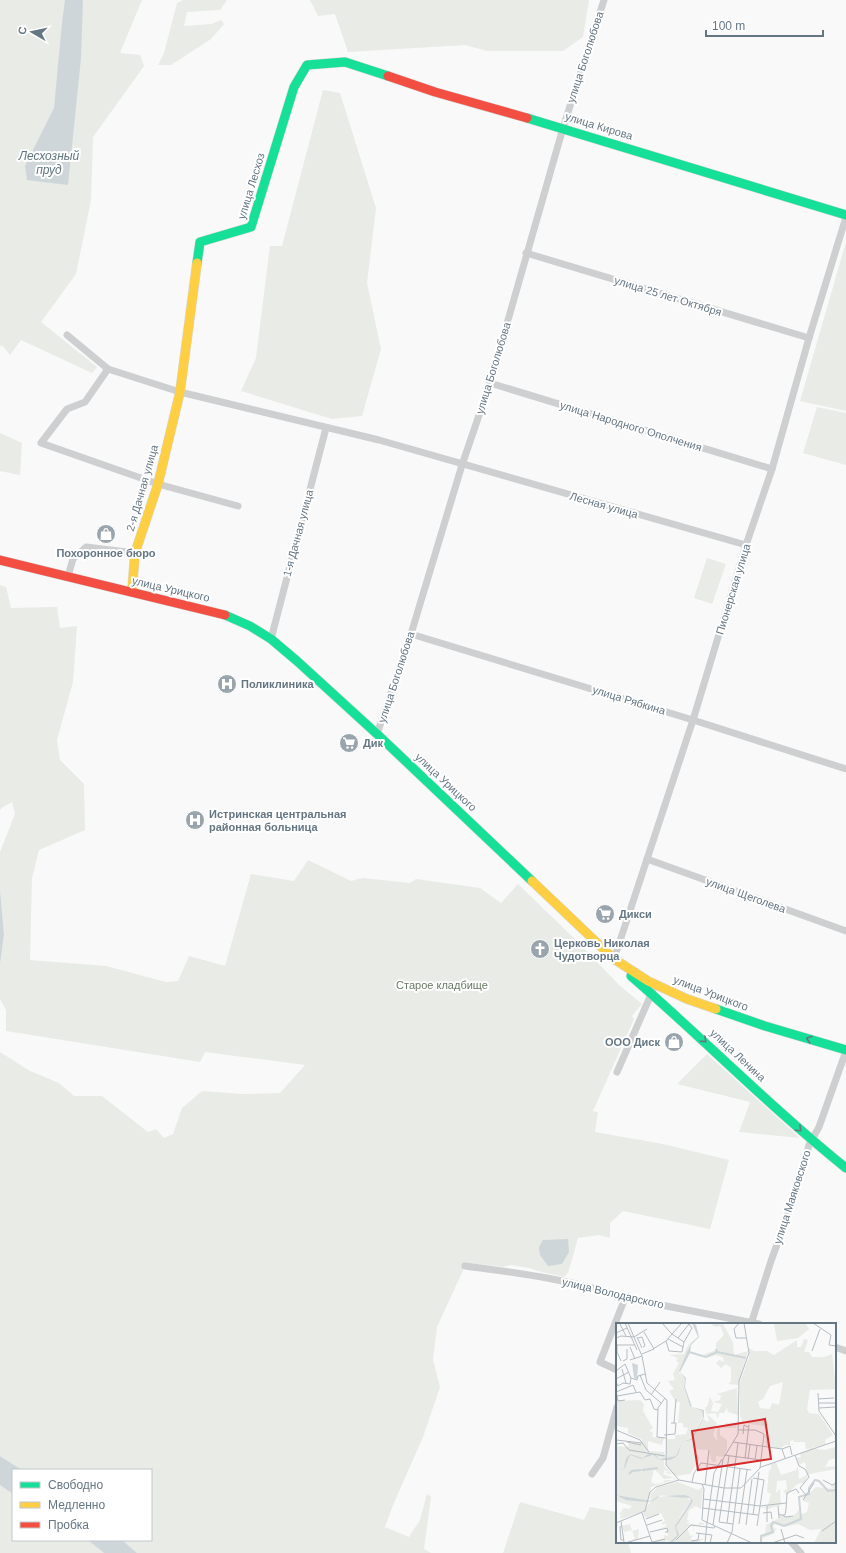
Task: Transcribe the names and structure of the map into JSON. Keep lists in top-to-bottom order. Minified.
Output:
{"streets":{"street":["улица Боголюбова","улица Кирова","улица Лесхоз","улица 25 лет Октября","улица Народного Ополчения","2-я Дачная улица","Лесная улица","1-я Дачная улица","улица Урицкого","Пионерская улица","улица Рябкина","улица Щеголева","улица Ленина","улица Маяковского","улица Володарского"]},"crossings":[["улица Боголюбова","улица Кирова"],["улица Боголюбова","улица 25 лет Октября"],["улица Боголюбова","улица Народного Ополчения"],["улица Боголюбова","Лесная улица"],["улица Боголюбова","улица Урицкого"],["улица Боголюбова","улица Рябкина"],["улица Кирова","улица Лесхоз"],["улица Кирова","Пионерская улица"],["улица Лесхоз","2-я Дачная улица"],["улица Лесхоз","Лесная улица"],["улица 25 лет Октября","Пионерская улица"],["улица Народного Ополчения","Пионерская улица"],["2-я Дачная улица","Лесная улица"],["2-я Дачная улица","улица Урицкого"],["Лесная улица","1-я Дачная улица"],["Лесная улица","Пионерская улица"],["1-я Дачная улица","улица Урицкого"],["улица Урицкого","Пионерская улица"],["улица Урицкого","улица Ленина"],["улица Урицкого","улица Маяковского"],["Пионерская улица","улица Рябкина"],["Пионерская улица","улица Щеголева"],["Пионерская улица","улица Ленина"],["улица Ленина","улица Маяковского"],["улица Маяковского","улица Володарского"]],"one_way":["улица Ленина"],"water":["Лесхозный пруд"],"parks":["Старое кладбище"],"places":{"shop":["Похоронное бюро","ООО Диск"],"hospital":["Поликлиника","Истринская центральная районная больница"],"supermarket":["Дик","Дикси"],"church":["Церковь Николая Чудотворца"]},"legend":["Свободно","Медленно","Пробка"],"scale_bar":"100 m","north":"left"}
